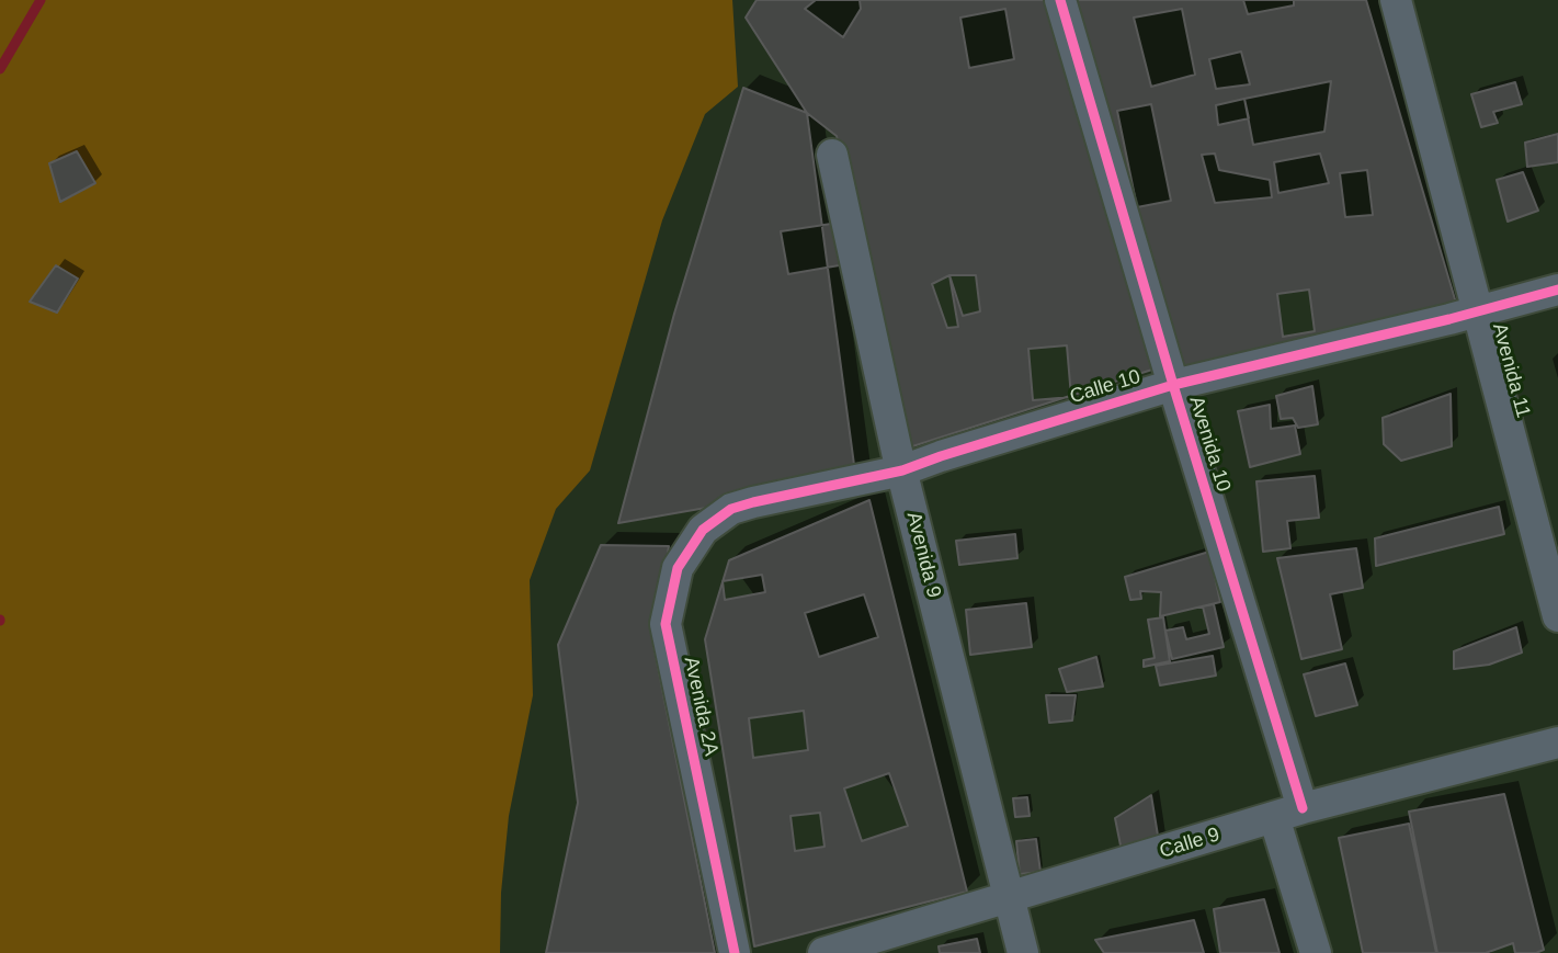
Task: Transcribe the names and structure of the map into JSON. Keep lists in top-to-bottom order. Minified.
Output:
{"streets":{"street":["Avenida 11","Calle 10","Avenida 10","Avenida 9","Avenida 2A","Calle 9"]},"crossings":[["Avenida 11","Calle 10"],["Calle 10","Avenida 10"],["Calle 10","Avenida 9"],["Calle 10","Avenida 2A"],["Avenida 10","Calle 9"],["Avenida 9","Calle 9"]]}
